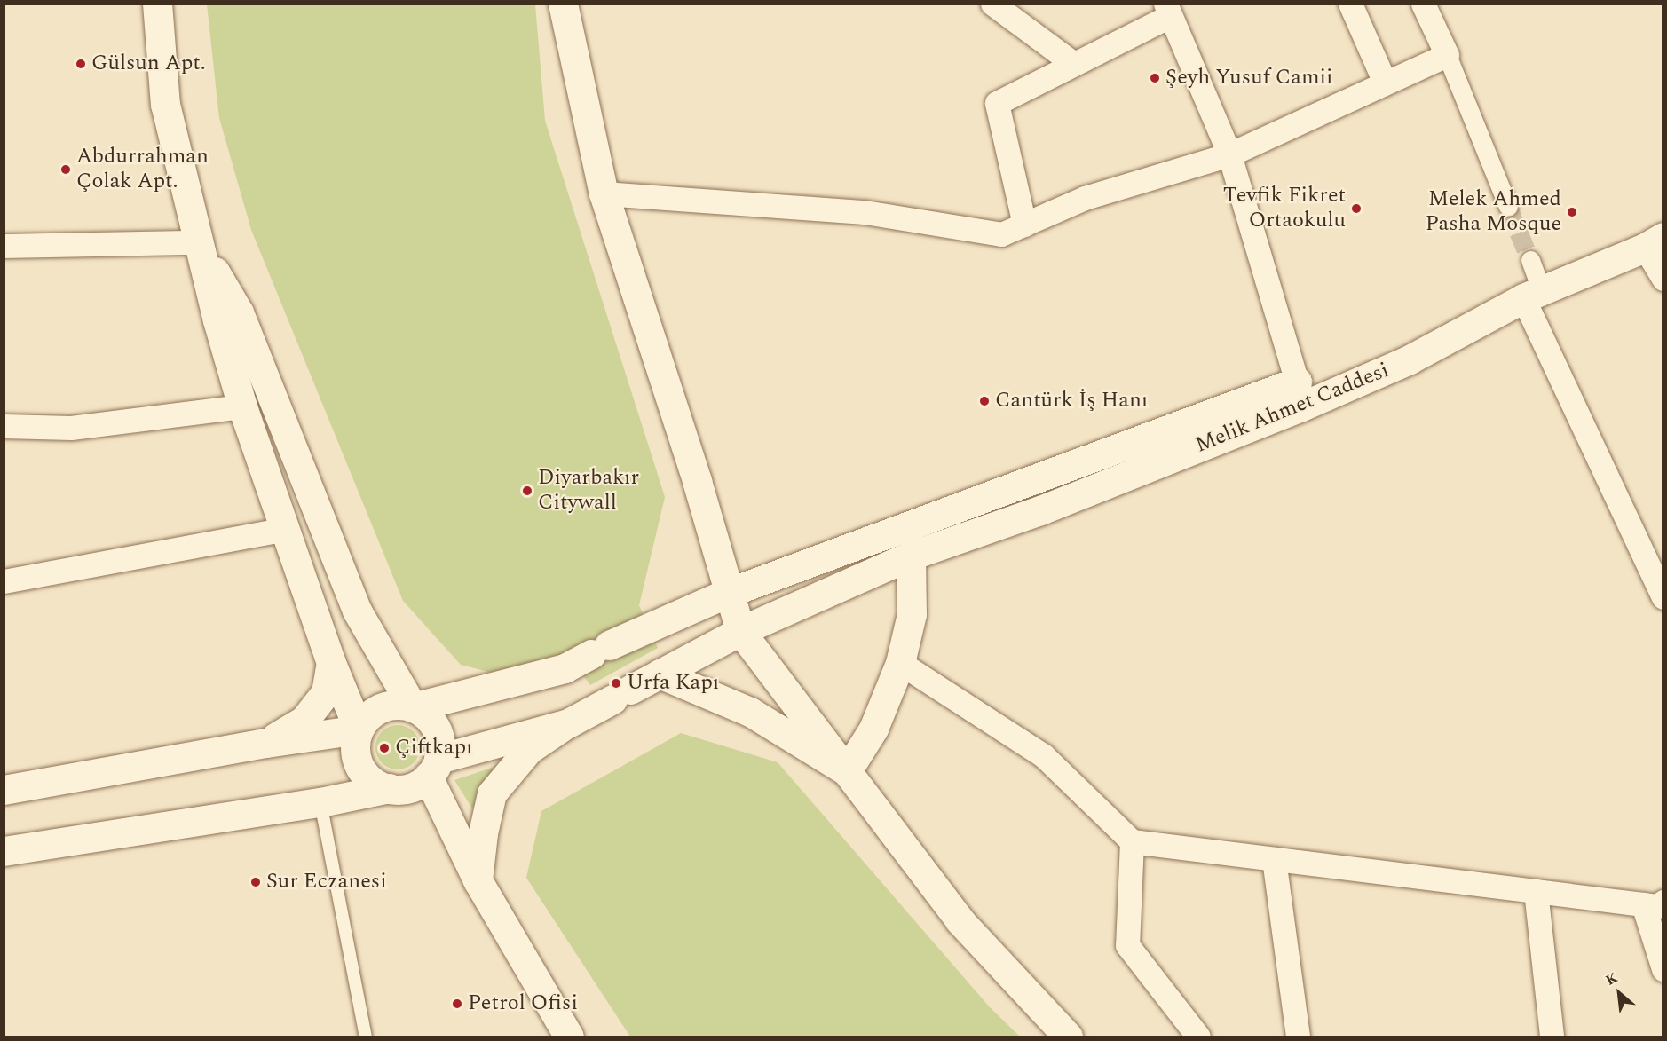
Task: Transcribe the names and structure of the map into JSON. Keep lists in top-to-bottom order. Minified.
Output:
{"streets":{"main road":["Melik Ahmet Caddesi"]},"places":["Gülsun Apt.","Şeyh Yusuf Camii","Abdurrahman Çolak Apt.","Tevfik Fikret Ortaokulu","Melek Ahmed Pasha Mosque","Cantürk İş Hanı","Diyarbakır Citywall","Urfa Kapı","Çiftkapı","Sur Eczanesi","Petrol Ofisi"],"north":"top left"}
